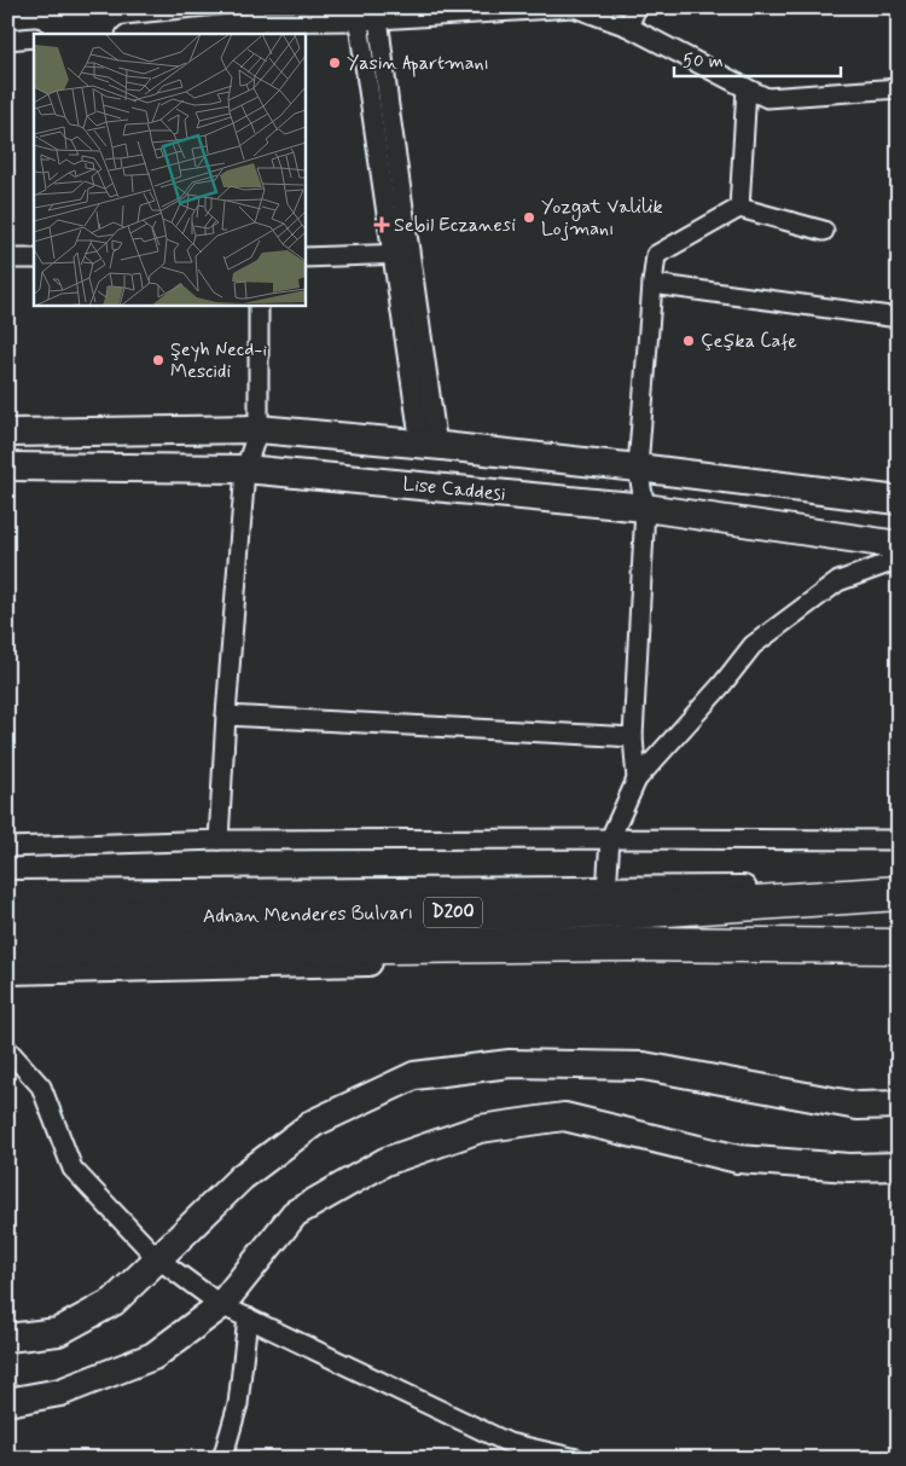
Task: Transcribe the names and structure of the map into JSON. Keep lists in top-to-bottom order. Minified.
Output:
{"streets":{"highway":["D200","Adnan Menderes Bulvarı"],"street":["Lise Caddesi"]},"places":{"other":["Yasin Apartmanı","Yozgat Valilik Lojmanı","Çeşka Cafe","Şeyh Necd-i Mescidi"],"health":["Sebil Eczanesi"]},"scale_bar":"50 m"}
